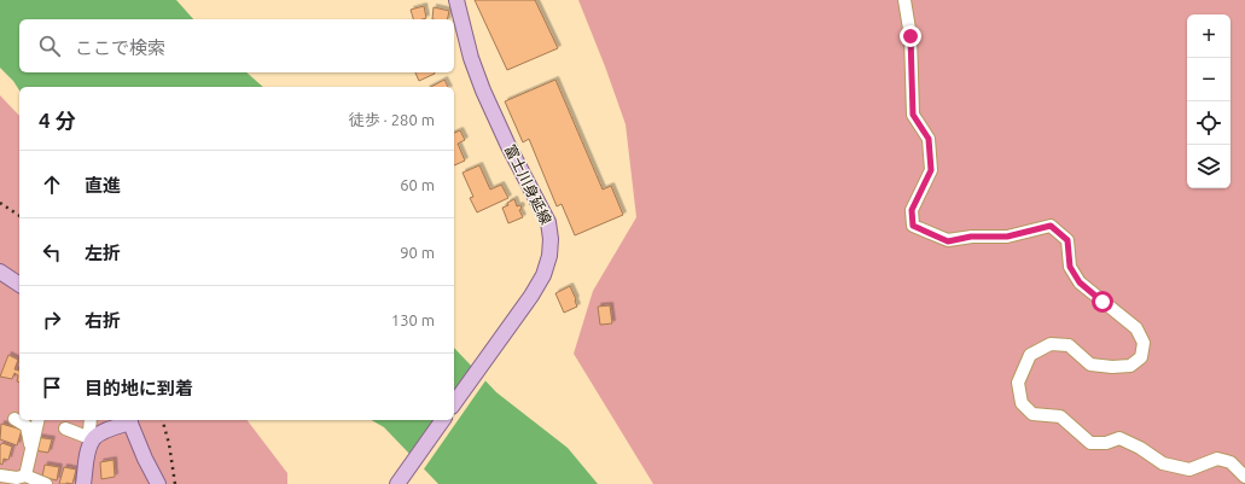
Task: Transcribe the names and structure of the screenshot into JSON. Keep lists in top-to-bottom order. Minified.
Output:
{"streets":{"main road":["富士川身延線"]},"page":{"map_buttons":["+","−"],"search":"ここで検索","heading":["4 分","徒歩 · 280 m"],"list":[["直進","60 m"],["左折","90 m"],["右折","130 m"],"目的地に到着"]}}
